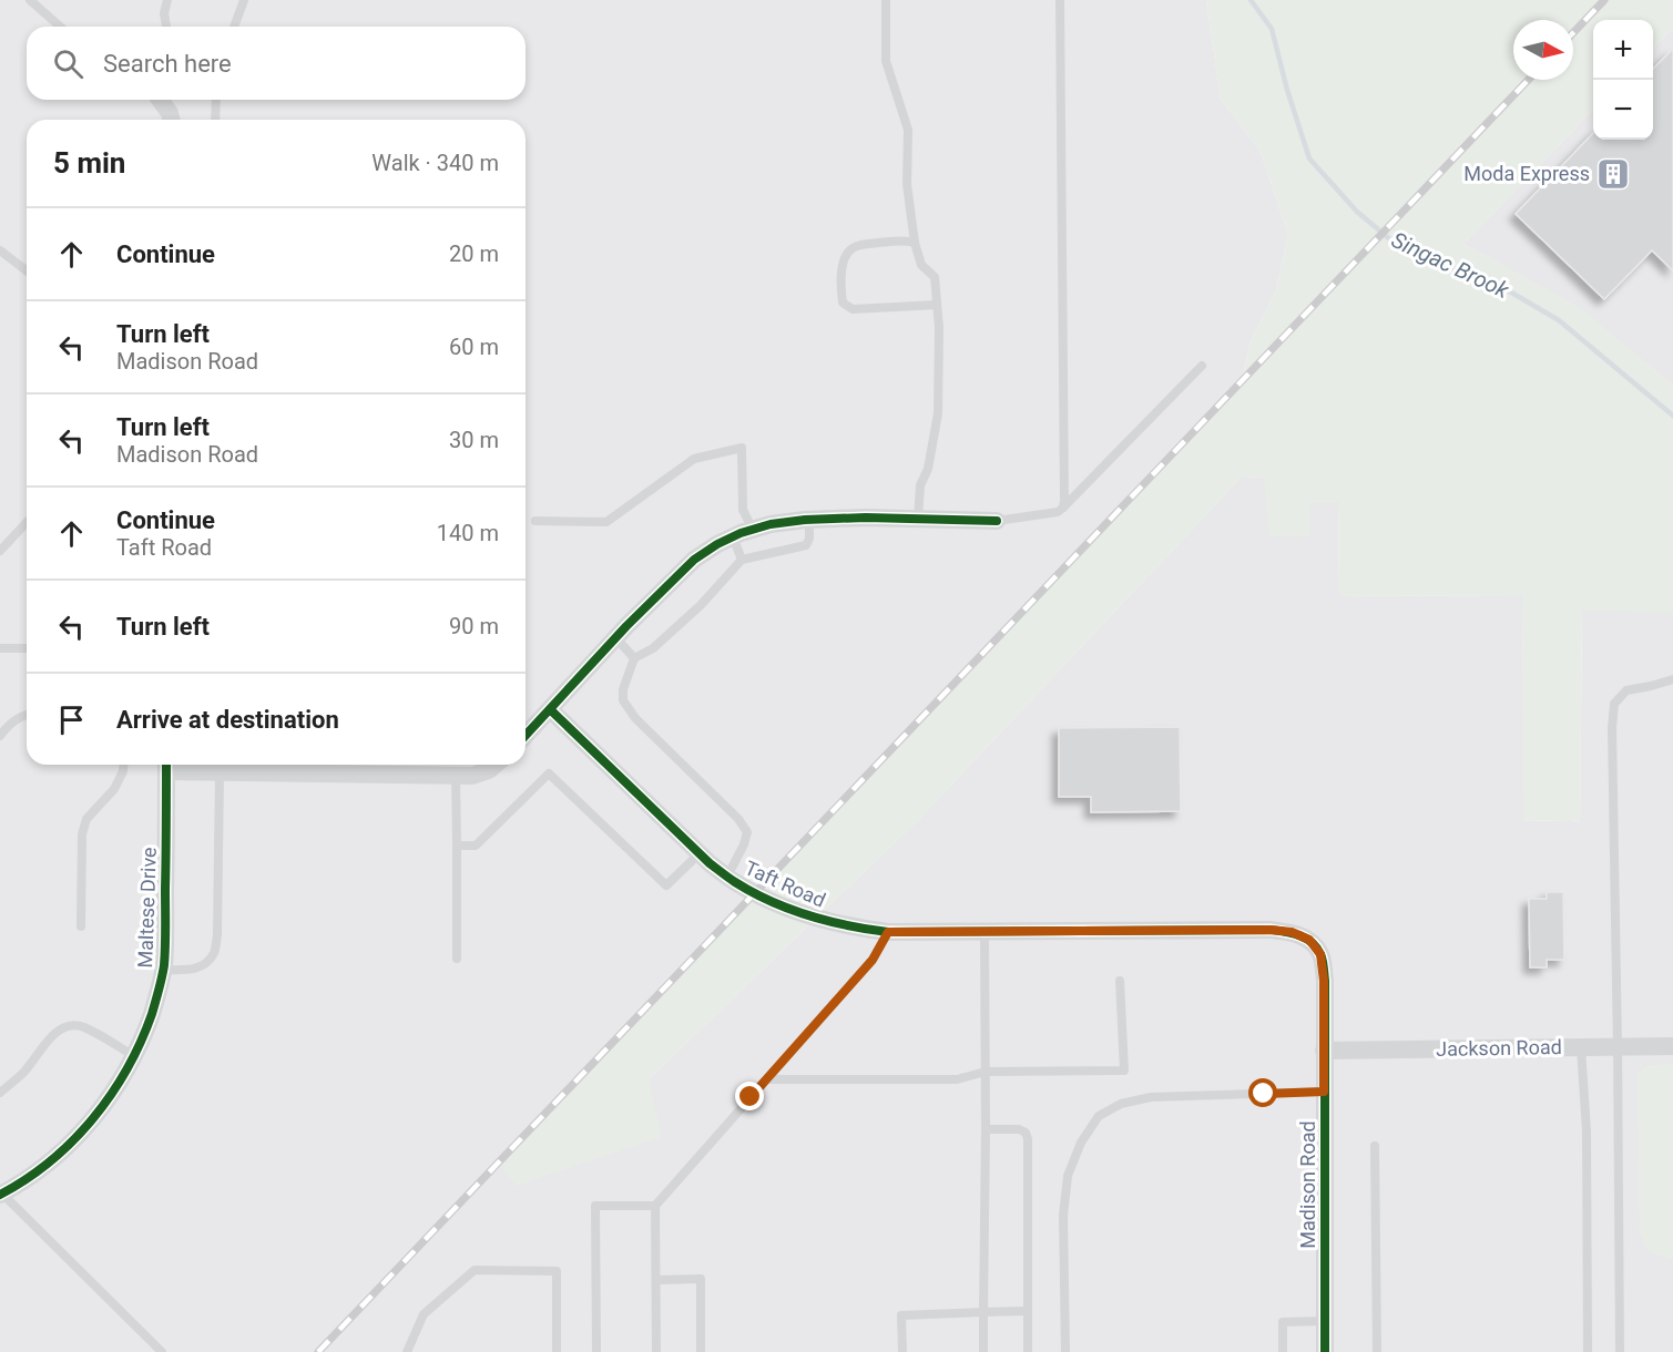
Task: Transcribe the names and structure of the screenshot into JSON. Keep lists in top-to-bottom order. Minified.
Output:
{"streets":{"street":["Taft Road","Maltese Drive","Jackson Road","Madison Road"]},"crossings":[["Taft Road","Madison Road"],["Jackson Road","Madison Road"]],"water":["Singac Brook"],"places":{"building":["Moda Express"]},"north":"right","page":{"map_buttons":["+","−"],"search":"Search here","heading":["5 min","Walk · 340 m"],"list":[["Continue","20 m"],["Turn left","Madison Road","60 m"],["Turn left","Madison Road","30 m"],["Continue","Taft Road","140 m"],["Turn left","90 m"],"Arrive at destination"]}}
